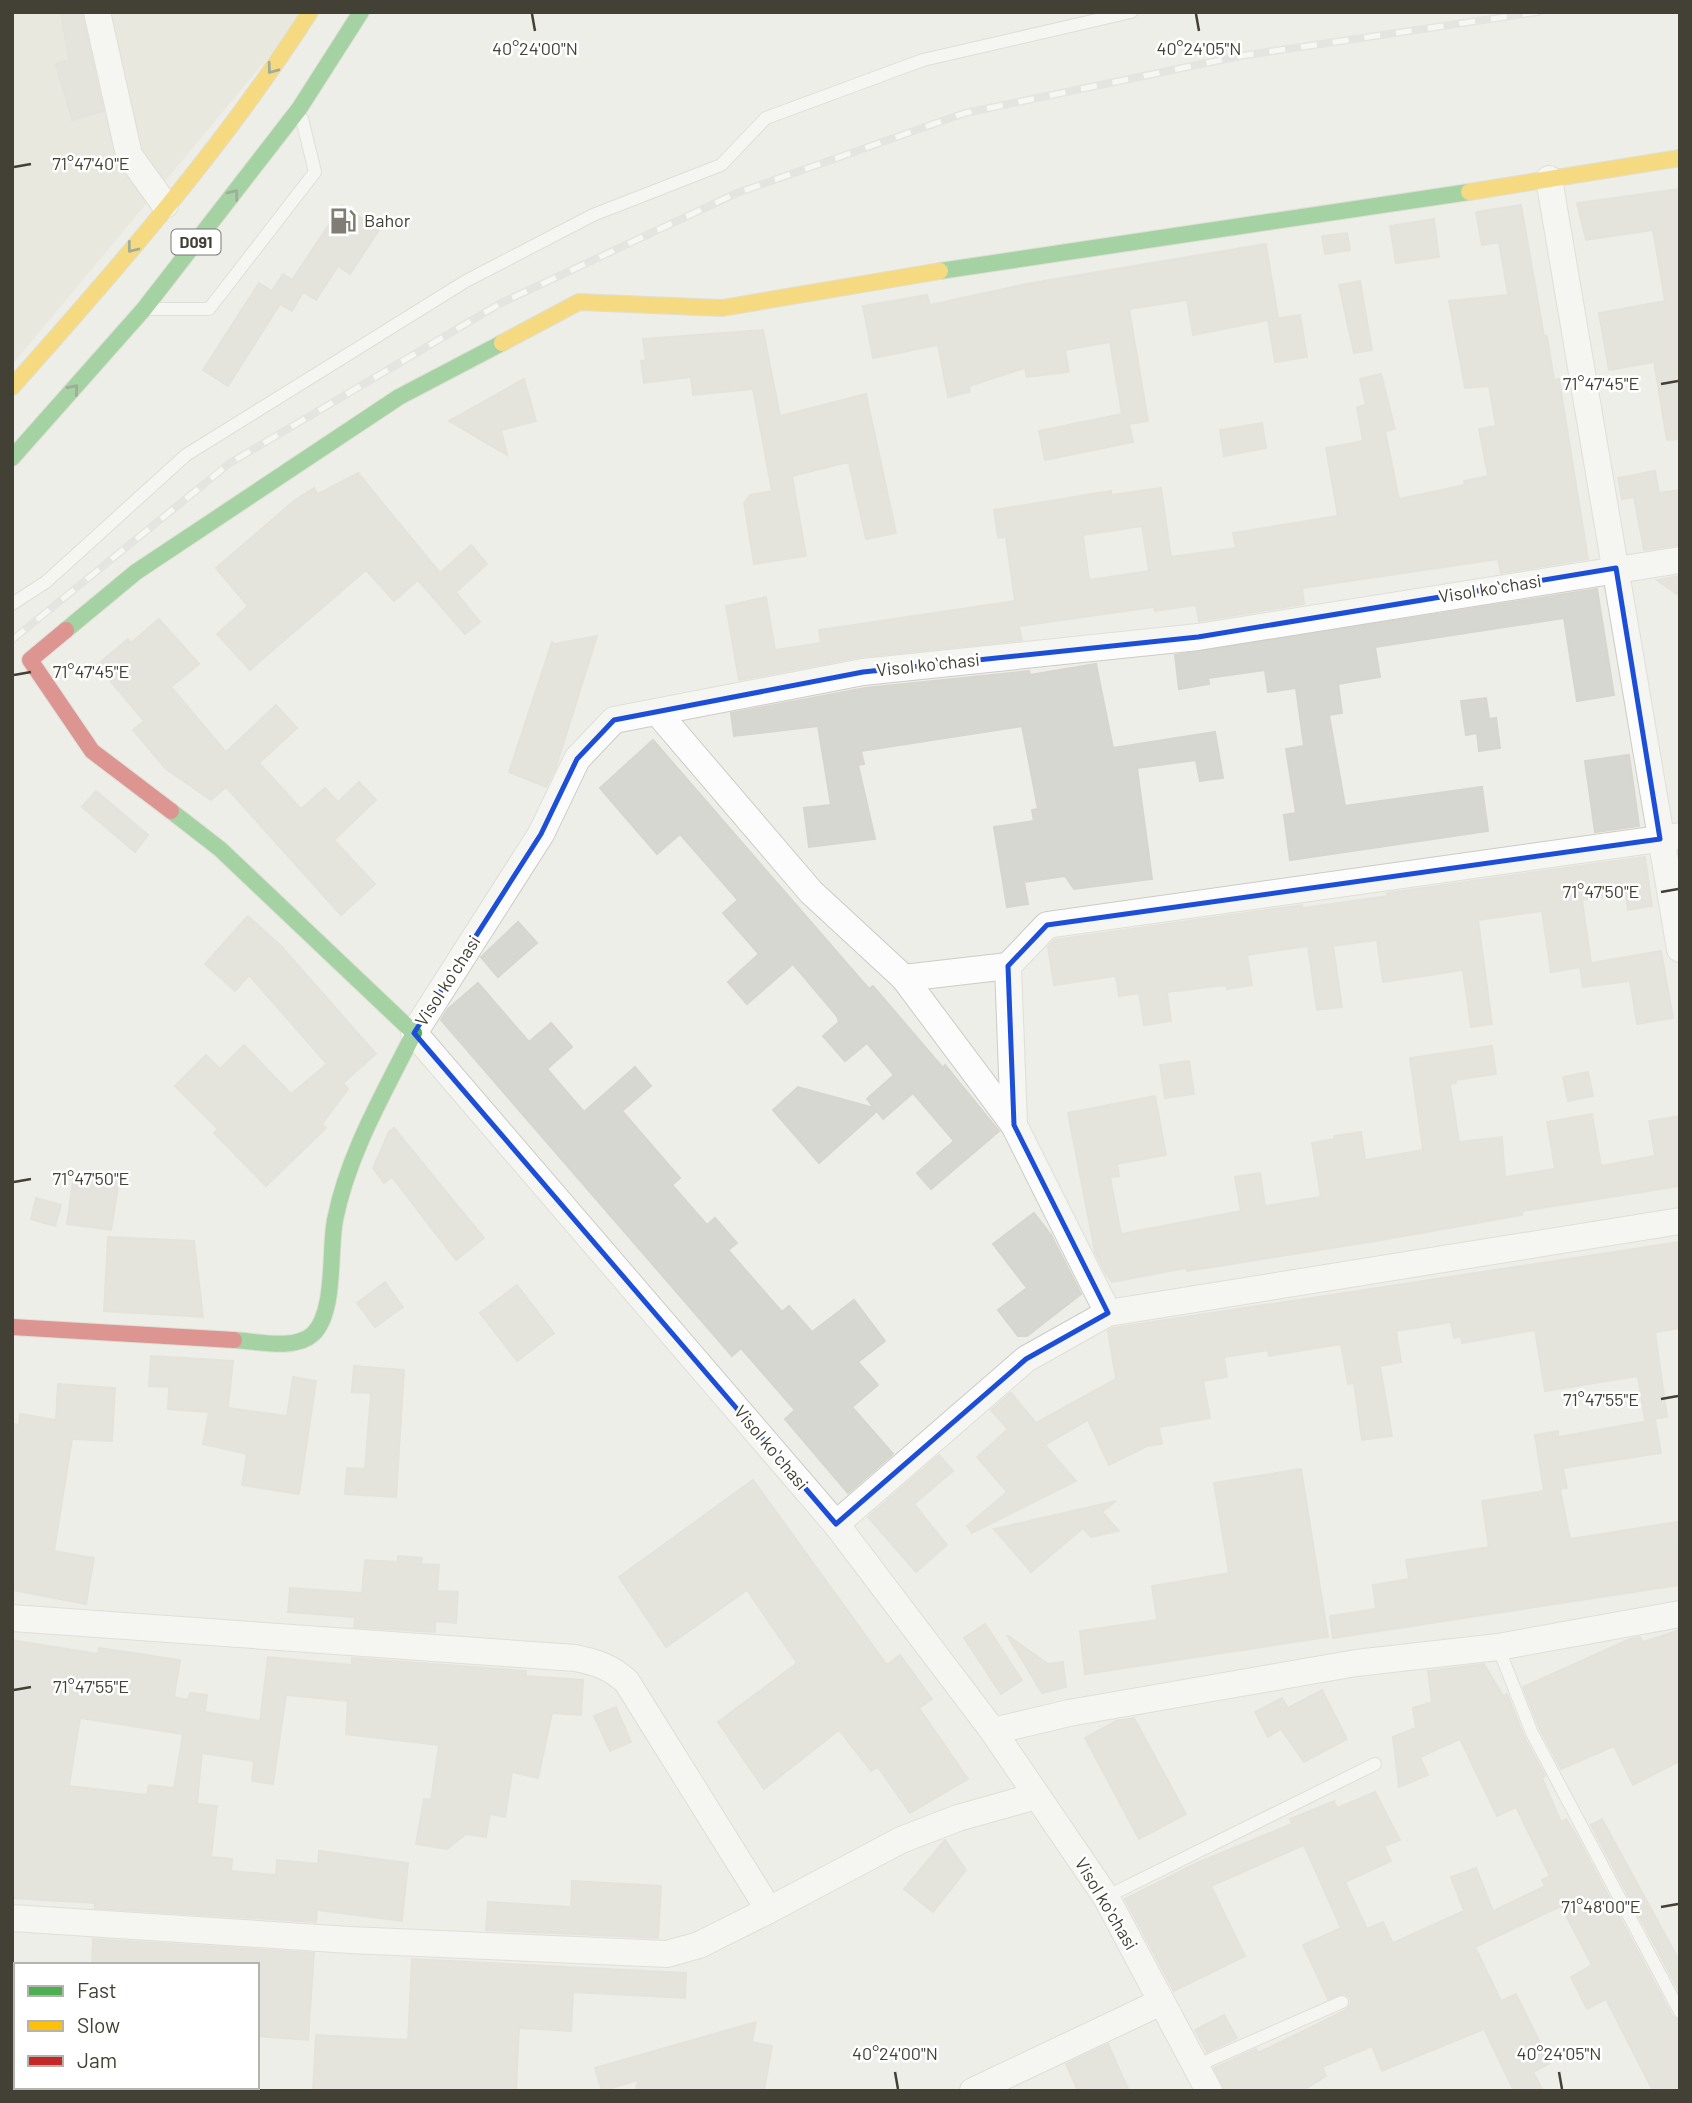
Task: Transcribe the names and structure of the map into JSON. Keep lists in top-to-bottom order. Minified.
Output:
{"streets":{"main road":["D091"],"street":["Visol koʻchasi"]},"places":{"fuel station":["Bahor"]},"legend":["Fast","Slow","Jam"],"coordinates":["40°24'00\"N","40°24'05\"N","71°47'40\"E","71°47'45\"E","71°47'50\"E","71°47'55\"E","71°48'00\"E"]}
